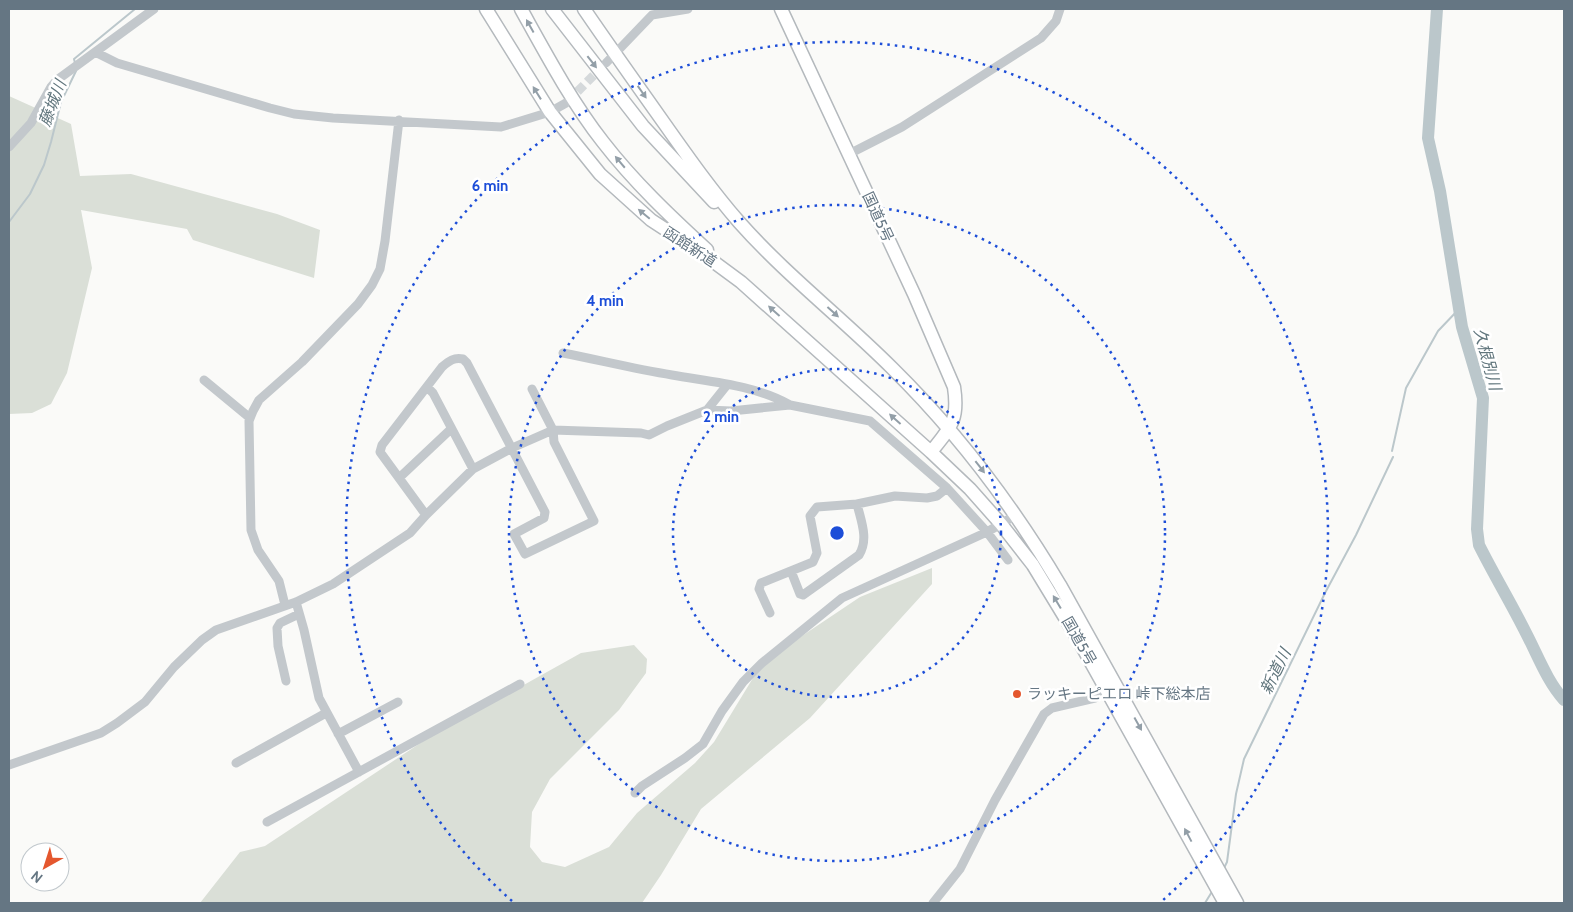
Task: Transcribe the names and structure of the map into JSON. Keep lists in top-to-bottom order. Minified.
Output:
{"streets":{"highway":["国道5号","函館新道"]},"crossings":[["国道5号","函館新道"]],"water":["藤城川","久根別川","新道川"],"places":["ラッキーピエロ 峠下総本店"],"north":"bottom left","rings":["6 min","4 min","2 min"]}
